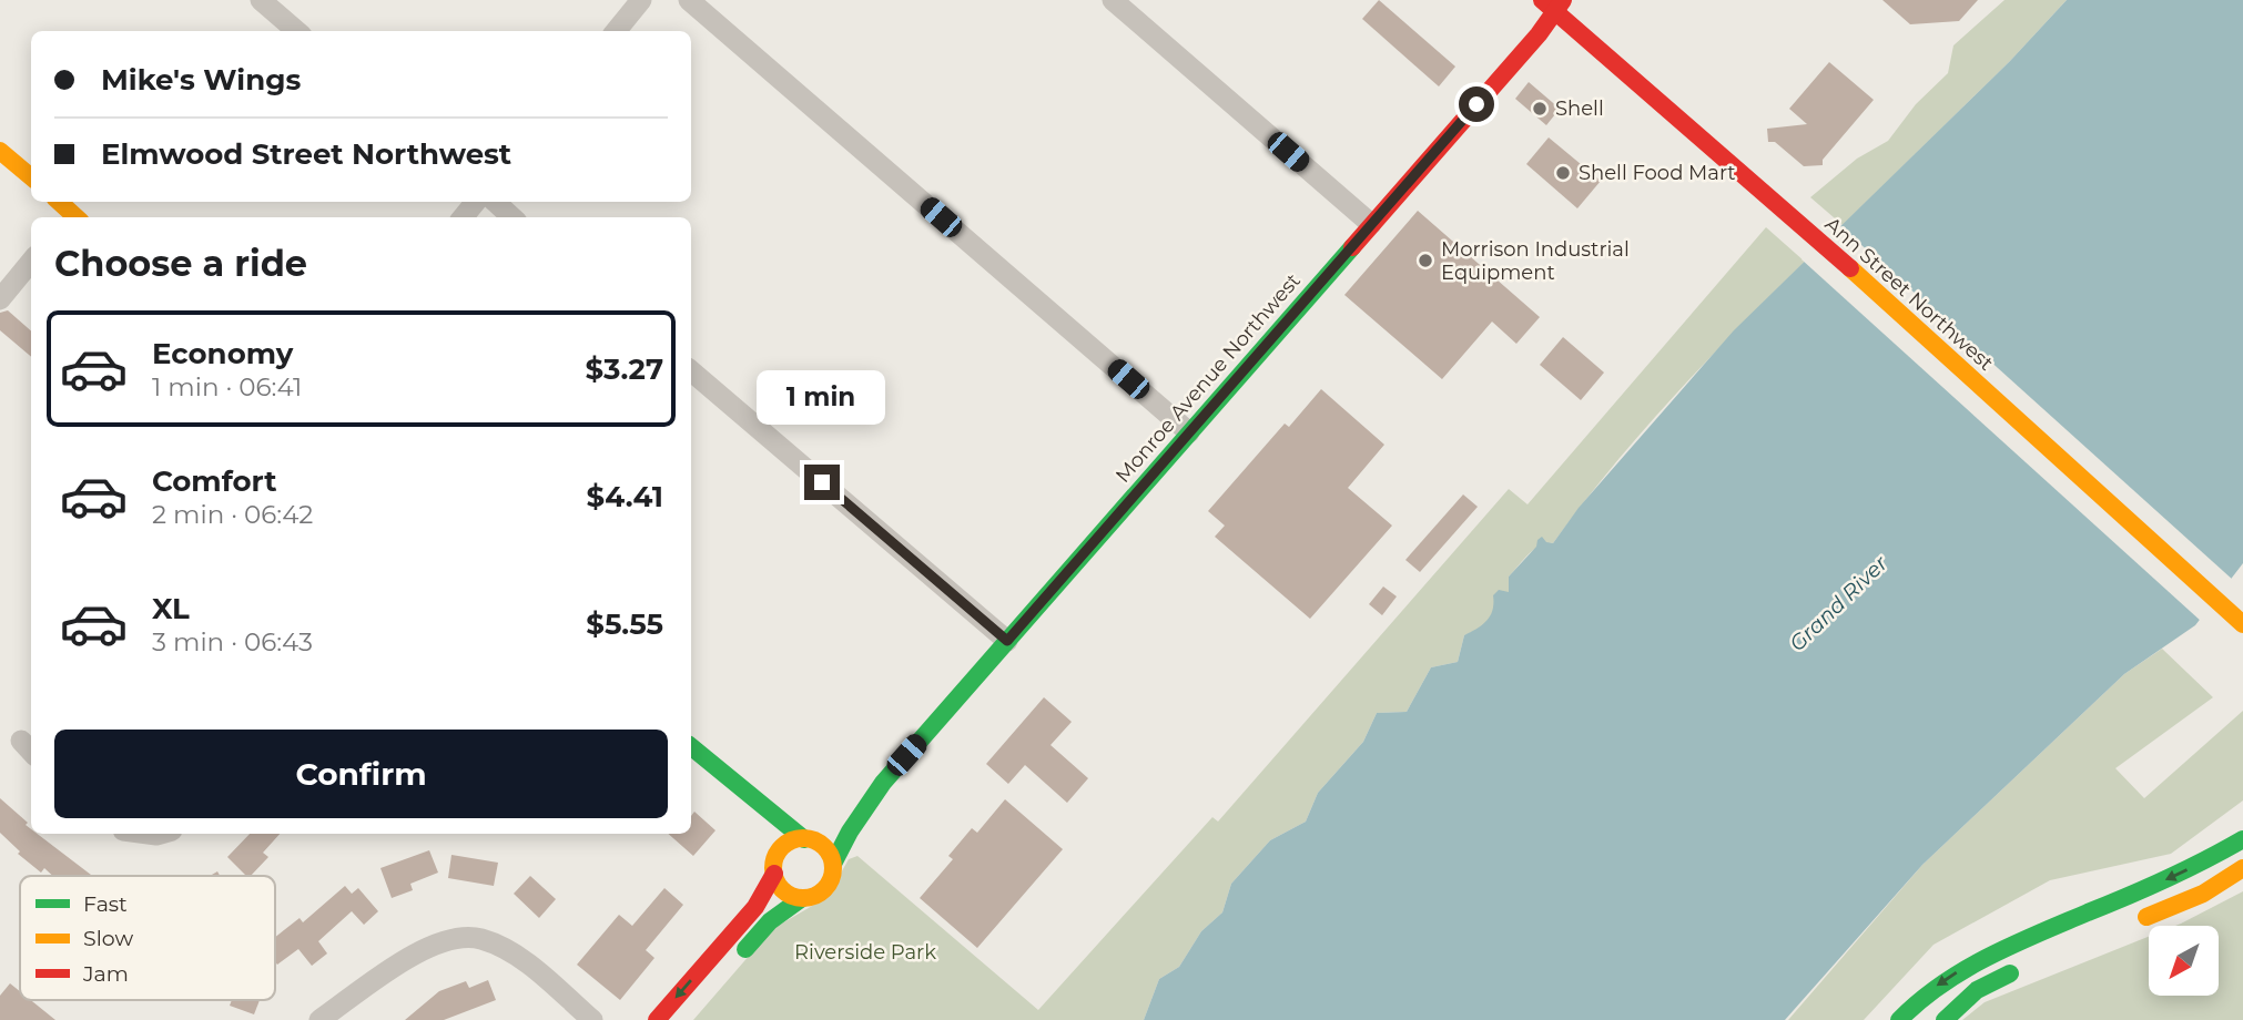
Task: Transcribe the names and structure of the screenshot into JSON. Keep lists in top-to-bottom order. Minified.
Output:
{"streets":{"main road":["Ann Street Northwest","Monroe Avenue Northwest"]},"crossings":[["Ann Street Northwest","Monroe Avenue Northwest"]],"water":["Grand River"],"parks":["Riverside Park"],"places":["Shell","Shell Food Mart","Morrison Industrial Equipment"],"legend":["Fast","Slow","Jam"],"north":"bottom left","page":{"banner":["Mike's Wings","Elmwood Street Northwest"],"heading":"Choose a ride","list":[{"name":"Economy","note":"1 min · 06:41","value":"$3.27"},{"name":"Comfort","note":"2 min · 06:42","value":"$4.41"},{"name":"XL","note":"3 min · 06:43","value":"$5.55"}],"bubble":"1 min","buttons":"Confirm"}}
